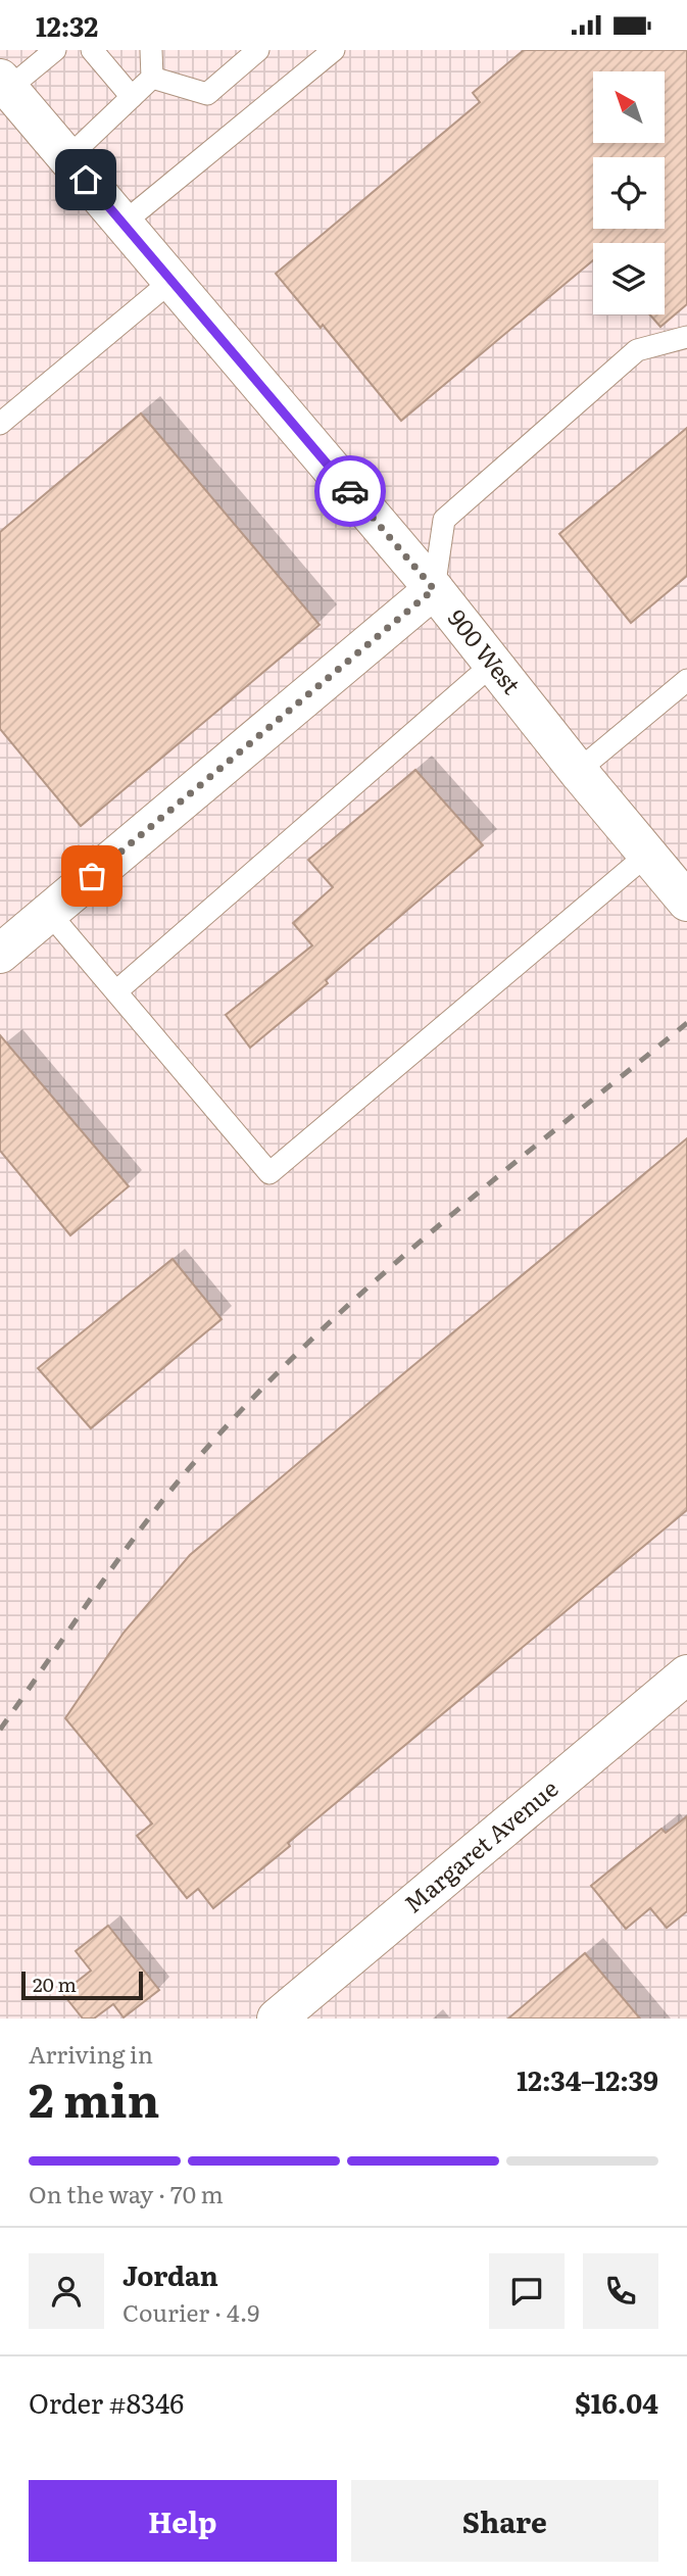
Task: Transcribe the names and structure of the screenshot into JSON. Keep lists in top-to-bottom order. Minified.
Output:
{"streets":{"street":["900 West","Margaret Avenue"]},"scale_bar":"20 m","north":"top left","page":{"status":"12:32","scale":"20 m","heading":["2 min","Arriving in","12:34–12:39"],"panel":["Jordan","Courier · 4.9","Order #8346","$16.04"],"bar":"On the way · 70 m","buttons":["Help","Share"]}}
